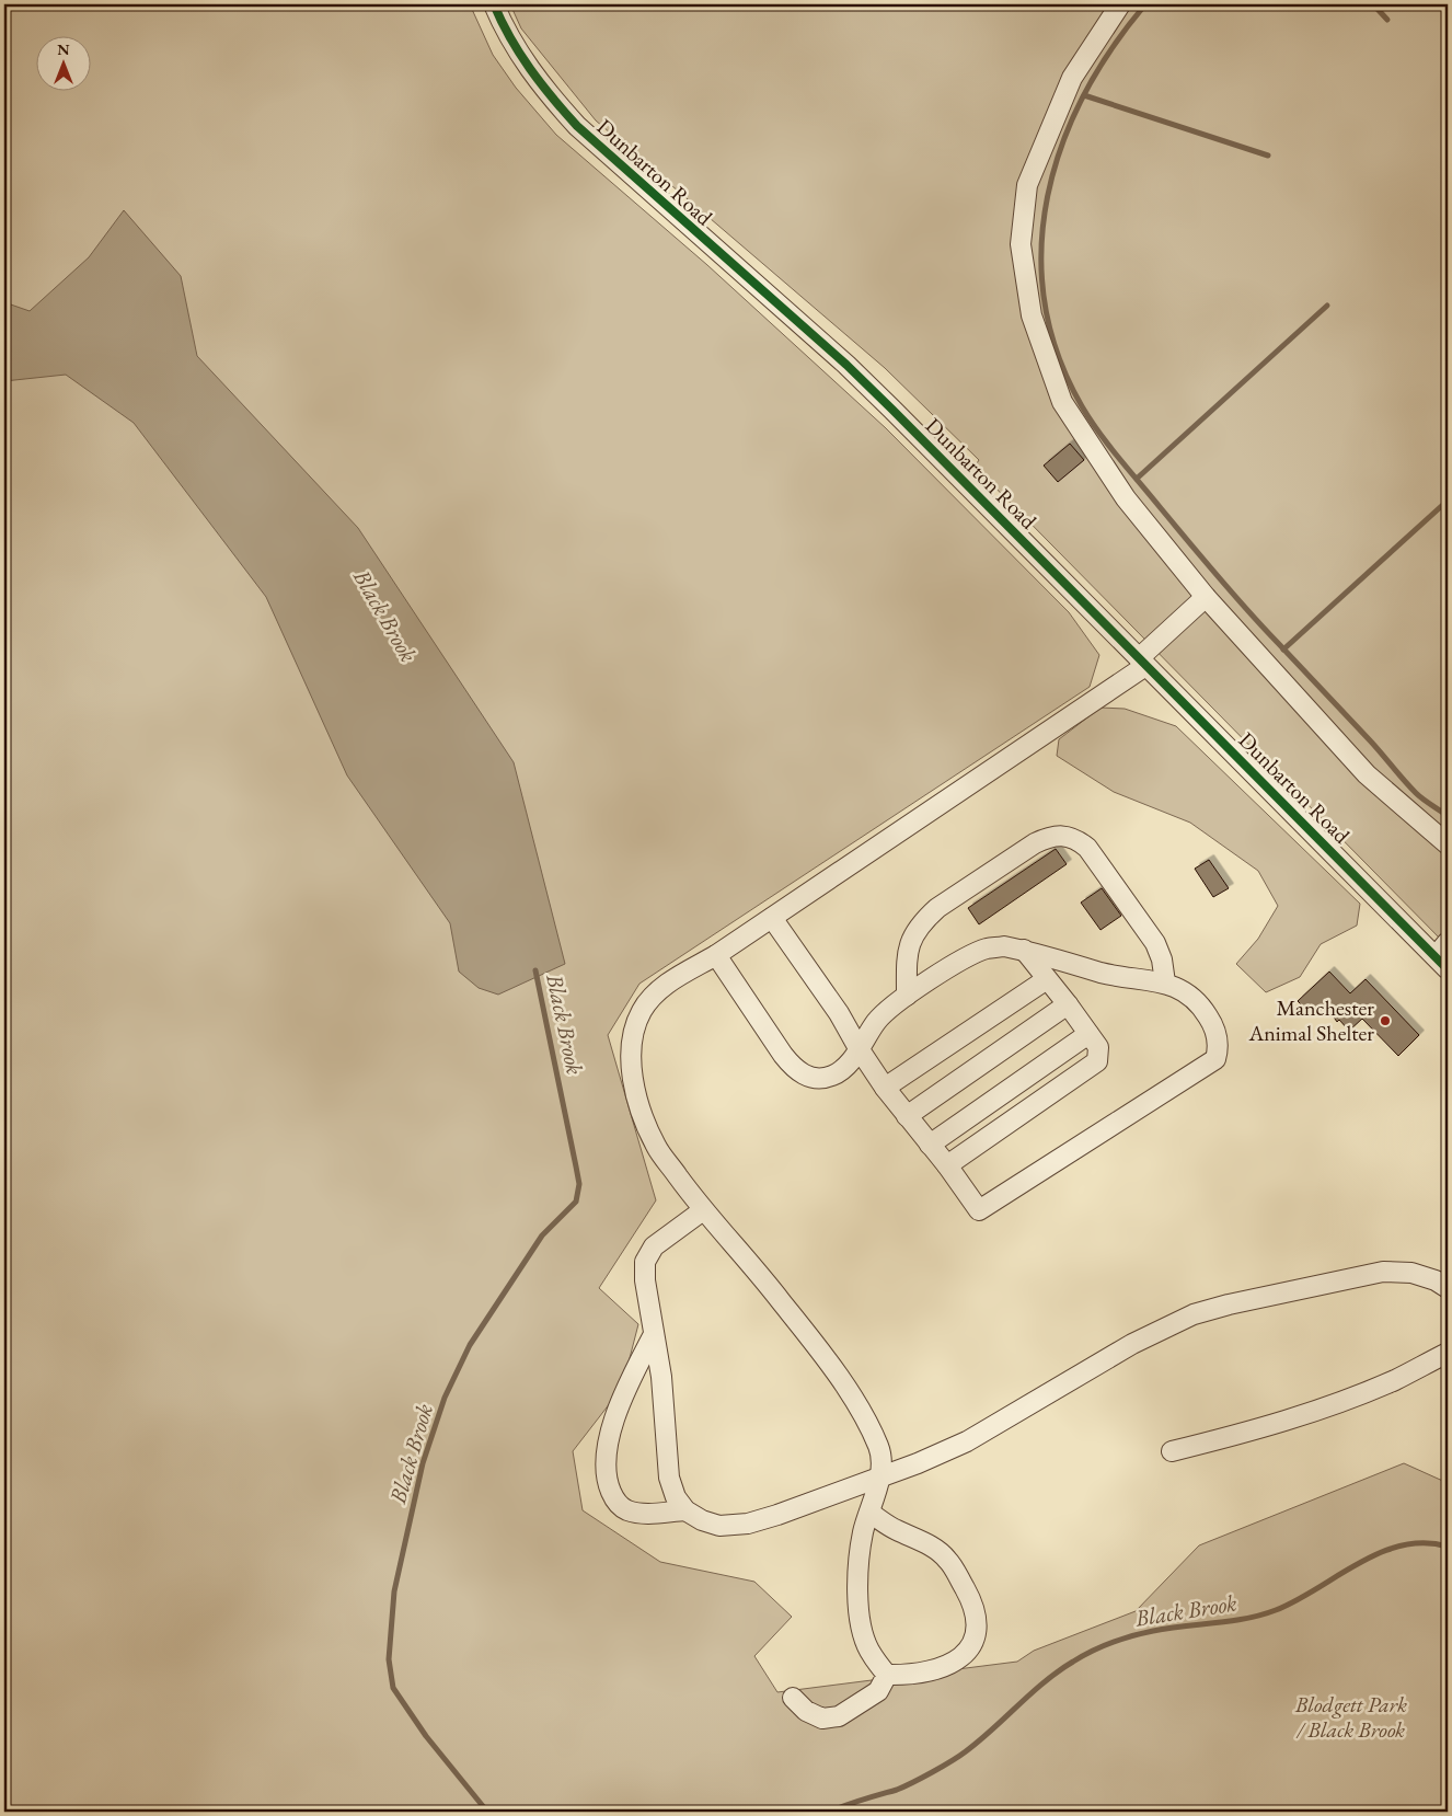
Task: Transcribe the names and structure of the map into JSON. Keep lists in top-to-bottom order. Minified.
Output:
{"streets":{"street":["Dunbarton Road"]},"water":["Black Brook"],"parks":["Blodgett Park / Black Brook"],"places":["Manchester Animal Shelter"],"north":"top"}
